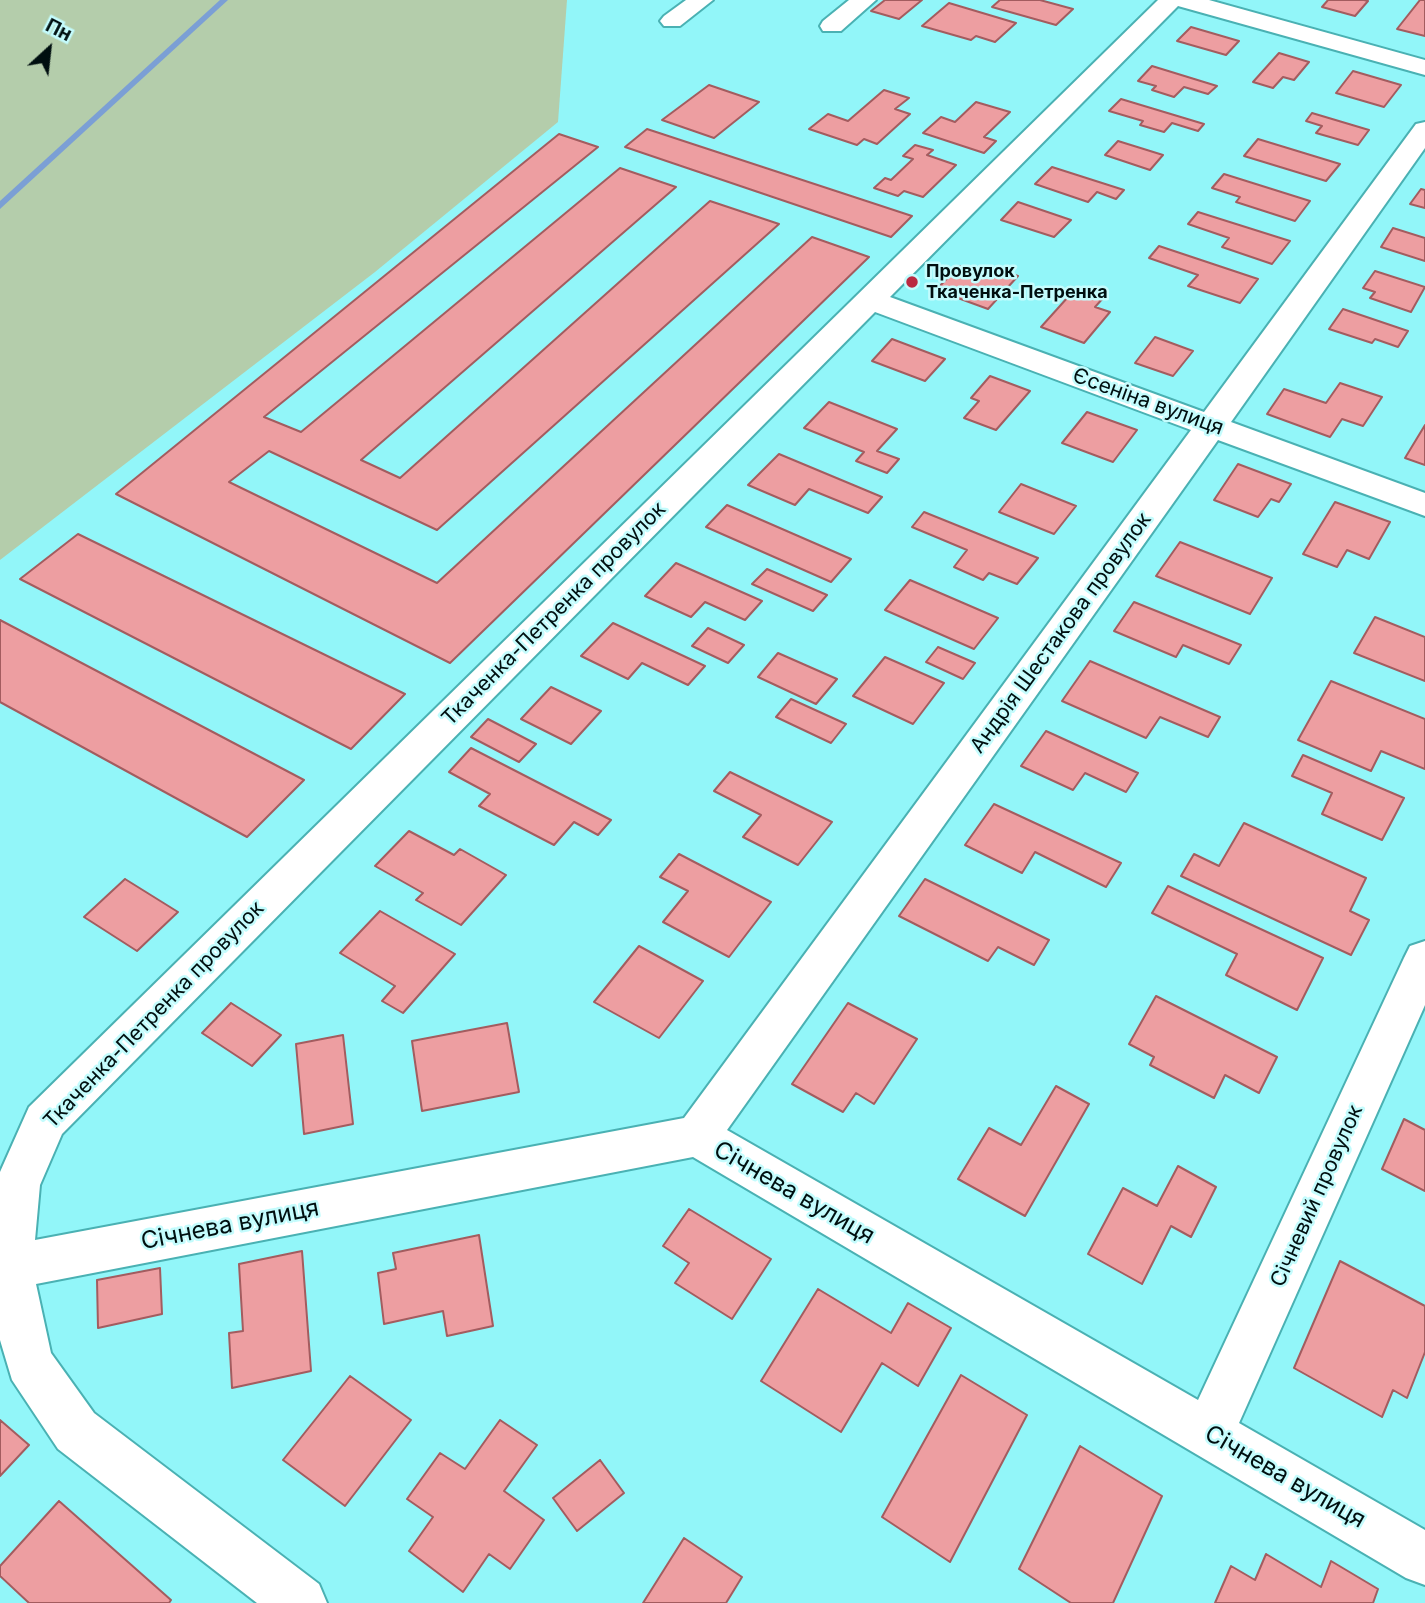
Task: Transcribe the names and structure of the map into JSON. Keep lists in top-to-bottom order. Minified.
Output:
{"streets":{"street":["Єсеніна вулиця","Ткаченка-Петренка провулок","Андрія Шестакова провулок","Січнева вулиця","Січневий провулок"]},"crossings":[["Єсеніна вулиця","Ткаченка-Петренка провулок"],["Єсеніна вулиця","Андрія Шестакова провулок"],["Ткаченка-Петренка провулок","Січнева вулиця"],["Андрія Шестакова провулок","Січнева вулиця"],["Січнева вулиця","Січневий провулок"]],"places":["Провулок Ткаченка-Петренка"],"north":"top right"}
